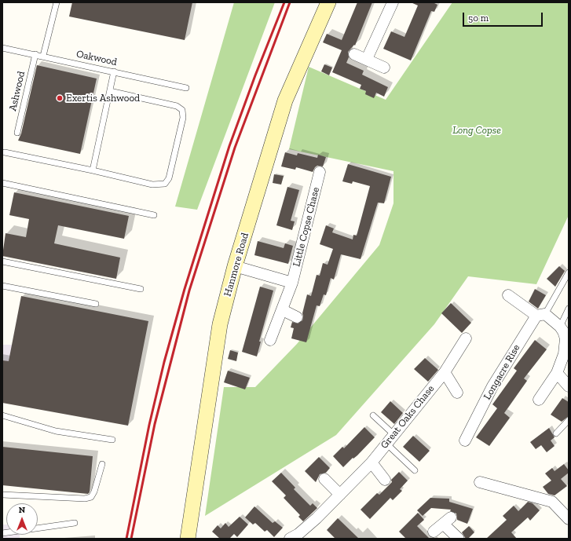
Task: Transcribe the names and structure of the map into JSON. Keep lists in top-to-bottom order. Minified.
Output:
{"streets":{"street":["Little Copse Chase","Hanmore Road","Longacre Rise","Great Oaks Chase"],"lane":["Oakwood","Ashwood"]},"crossings":[["Oakwood","Ashwood"]],"parks":["Long Copse"],"places":["Exertis Ashwood"],"scale_bar":"50 m","north":"top"}
